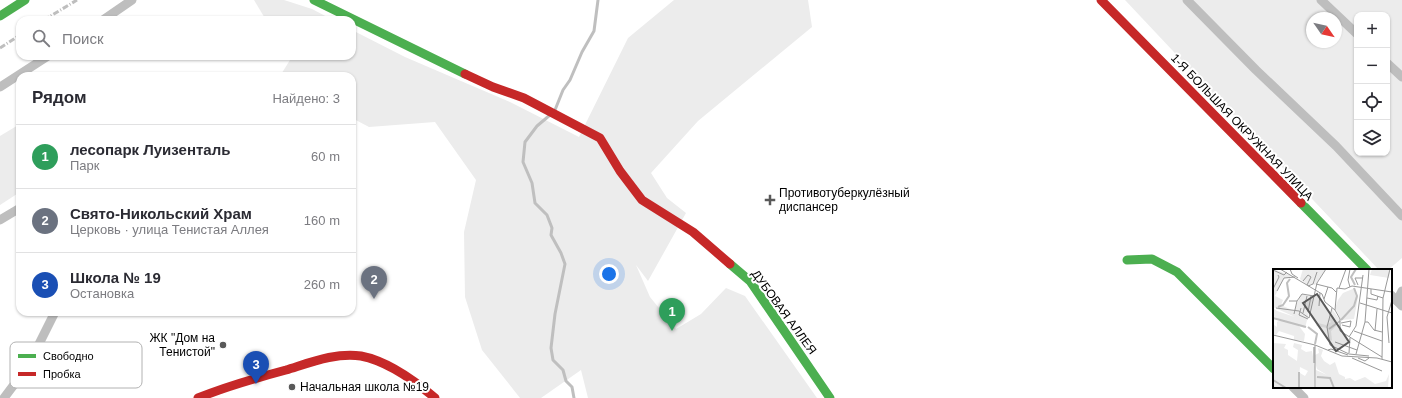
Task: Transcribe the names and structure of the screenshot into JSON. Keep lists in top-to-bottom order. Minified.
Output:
{"streets":{"street":["1-Я БОЛЬШАЯ ОКРУЖНАЯ УЛИЦА","ДУБОВАЯ АЛЛЕЯ"]},"places":{"health":["Противотуберкулёзный диспансер"],"other":["ЖК \"Дом на Тенистой\"","Начальная школа №19"]},"legend":["Свободно","Пробка"],"north":"bottom right","page":{"map_buttons":["+","−"],"search":"Поиск","heading":["Рядом","Найдено: 3"],"list":[{"mark":"1","name":"лесопарк Луизенталь","note":"Парк","value":"60 m"},{"mark":"2","name":"Свято-Никольский Храм","note":"Церковь · улица Тенистая Аллея","value":"160 m"},{"mark":"3","name":"Школа № 19","note":"Остановка","value":"260 m"}],"pins":["2","1","3"]}}
